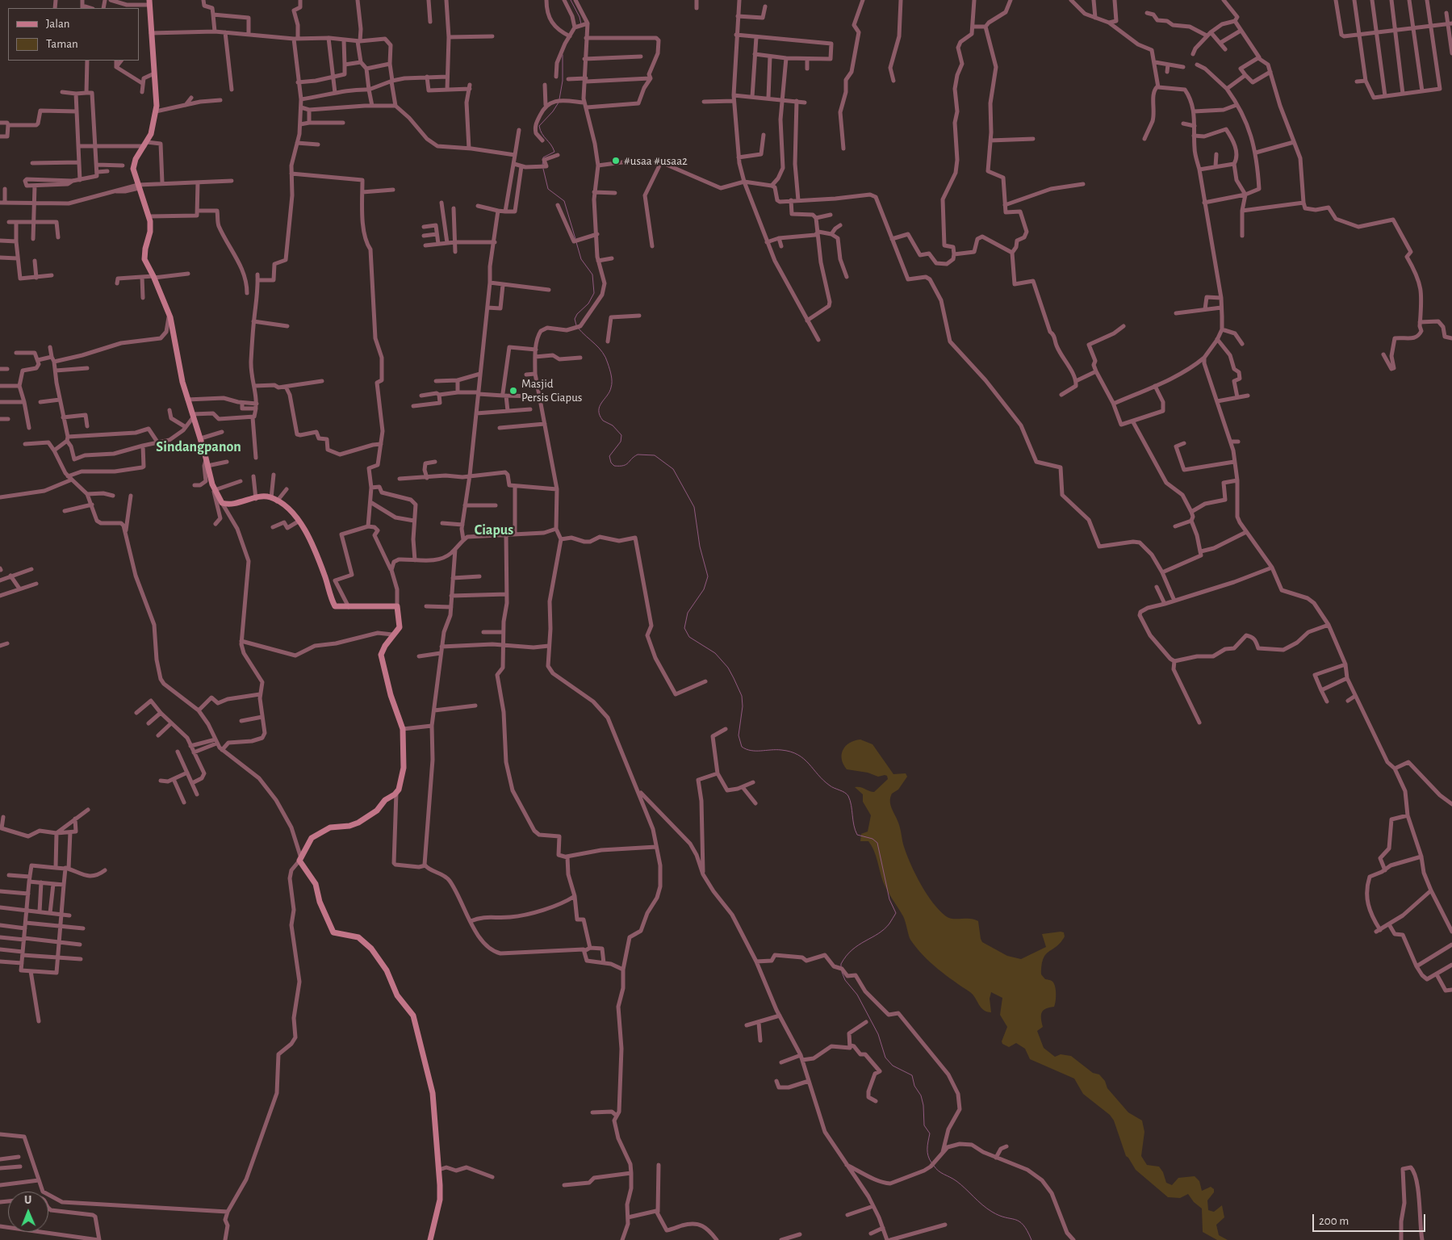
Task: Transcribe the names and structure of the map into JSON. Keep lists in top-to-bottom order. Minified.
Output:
{"districts":["Sindangpanon","Ciapus"],"places":["#usaa #usaa2","Masjid Persis Ciapus"],"legend":["Jalan","Taman"],"scale_bar":"200 m","north":"top"}
